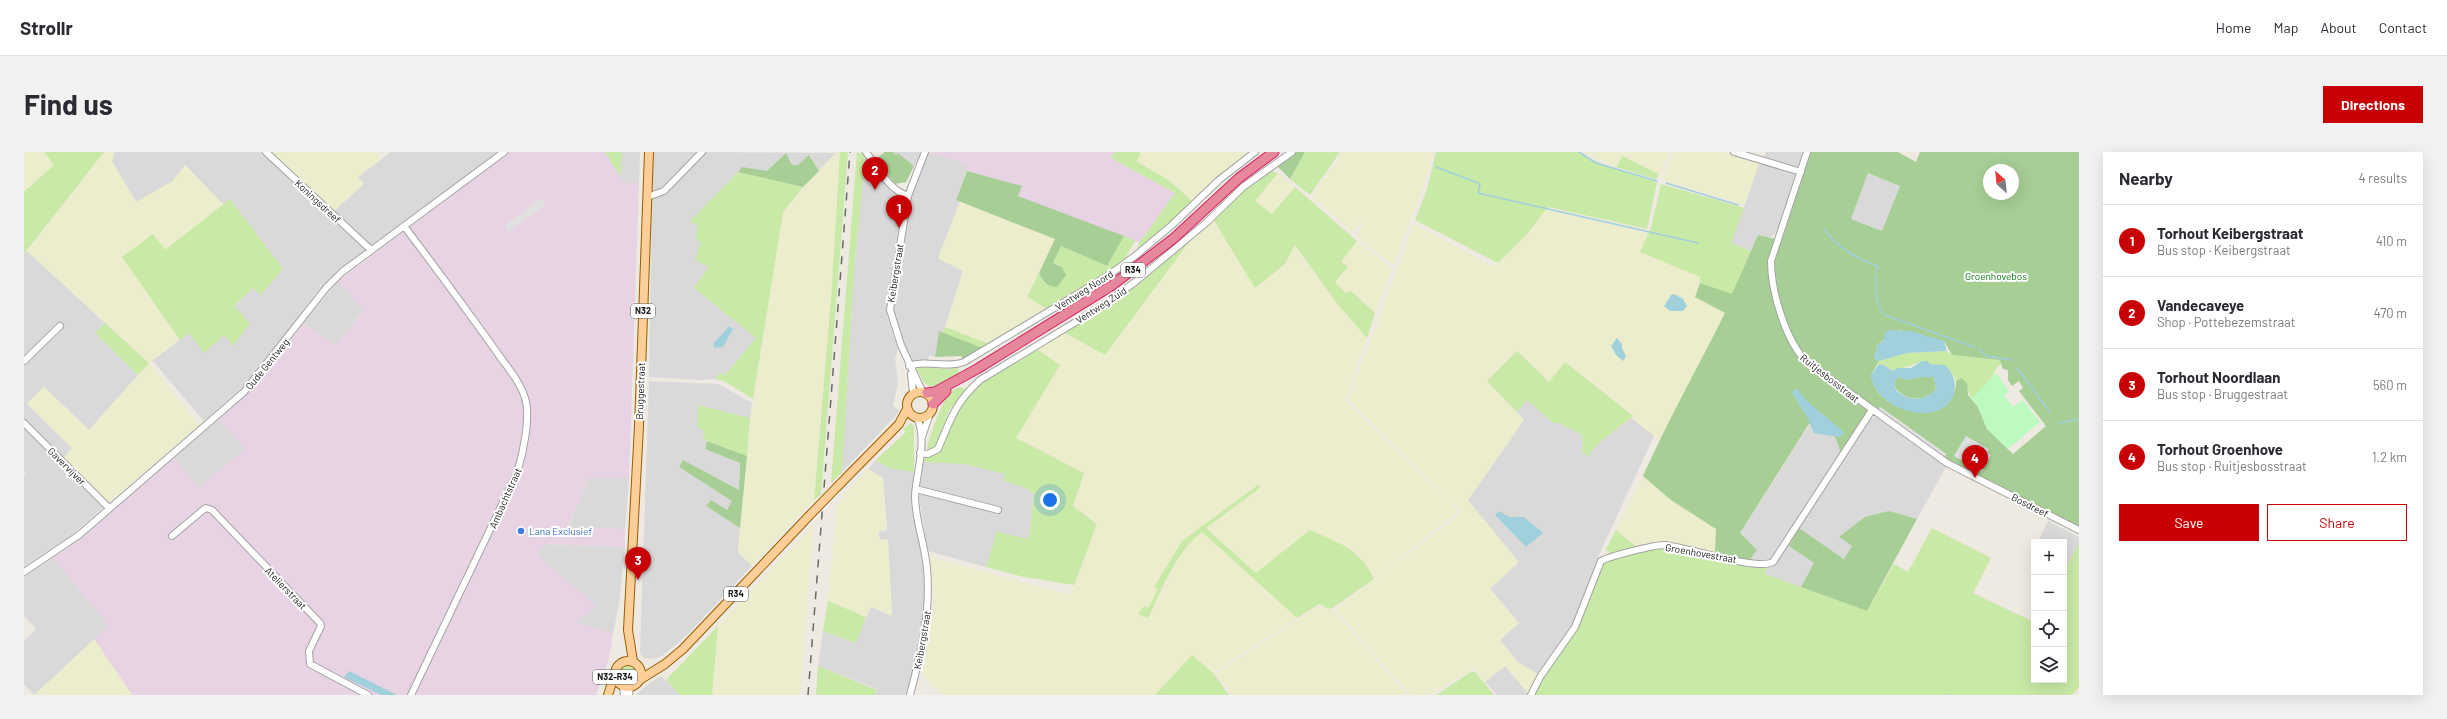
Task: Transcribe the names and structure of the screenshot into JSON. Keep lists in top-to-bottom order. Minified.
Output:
{"streets":{"highway":["R34"],"main road":["N32","Bruggestraat","N32-R34"],"street":["Koningsdreef","Keibergstraat","Ventweg Noord","Ventweg Zuid","Oude Gentweg","Ruitjesbosstraat","Gavervijver","Ambachtstraat","Bosdreef","Groenhovestraat","Atelierstraat"]},"crossings":[["Koningsdreef","Oude Gentweg"],["R34","Keibergstraat"],["R34","Bruggestraat"],["R34","N32-R34"],["Keibergstraat","Ventweg Noord"],["Keibergstraat","Ventweg Zuid"],["Oude Gentweg","Gavervijver"],["Oude Gentweg","Ambachtstraat"],["Ruitjesbosstraat","Bosdreef"],["Ruitjesbosstraat","Groenhovestraat"],["Bruggestraat","N32-R34"]],"parks":["Groenhovebos"],"places":["Lana Exclusief"],"north":"top left","page":{"header":"Strollr","nav":["Home","Map","About","Contact"],"buttons":["Directions",["Save","Share"]],"title":"Find us","heading":["Nearby","4 results"],"pins":["2","1","4","3"],"list":[{"mark":"1","name":"Torhout Keibergstraat","note":"Bus stop · Keibergstraat","value":"410 m"},{"mark":"2","name":"Vandecaveye","note":"Shop · Pottebezemstraat","value":"470 m"},{"mark":"3","name":"Torhout Noordlaan","note":"Bus stop · Bruggestraat","value":"560 m"},{"mark":"4","name":"Torhout Groenhove","note":"Bus stop · Ruitjesbosstraat","value":"1.2 km"}],"map_buttons":["+","−"]}}
